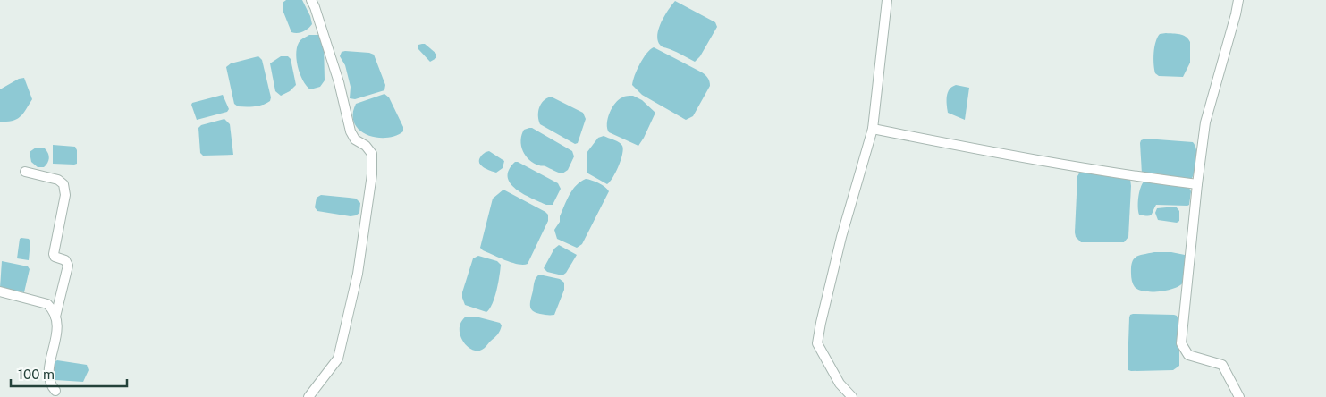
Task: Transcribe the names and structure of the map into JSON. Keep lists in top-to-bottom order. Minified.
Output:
{"scale_bar":"100 m"}
